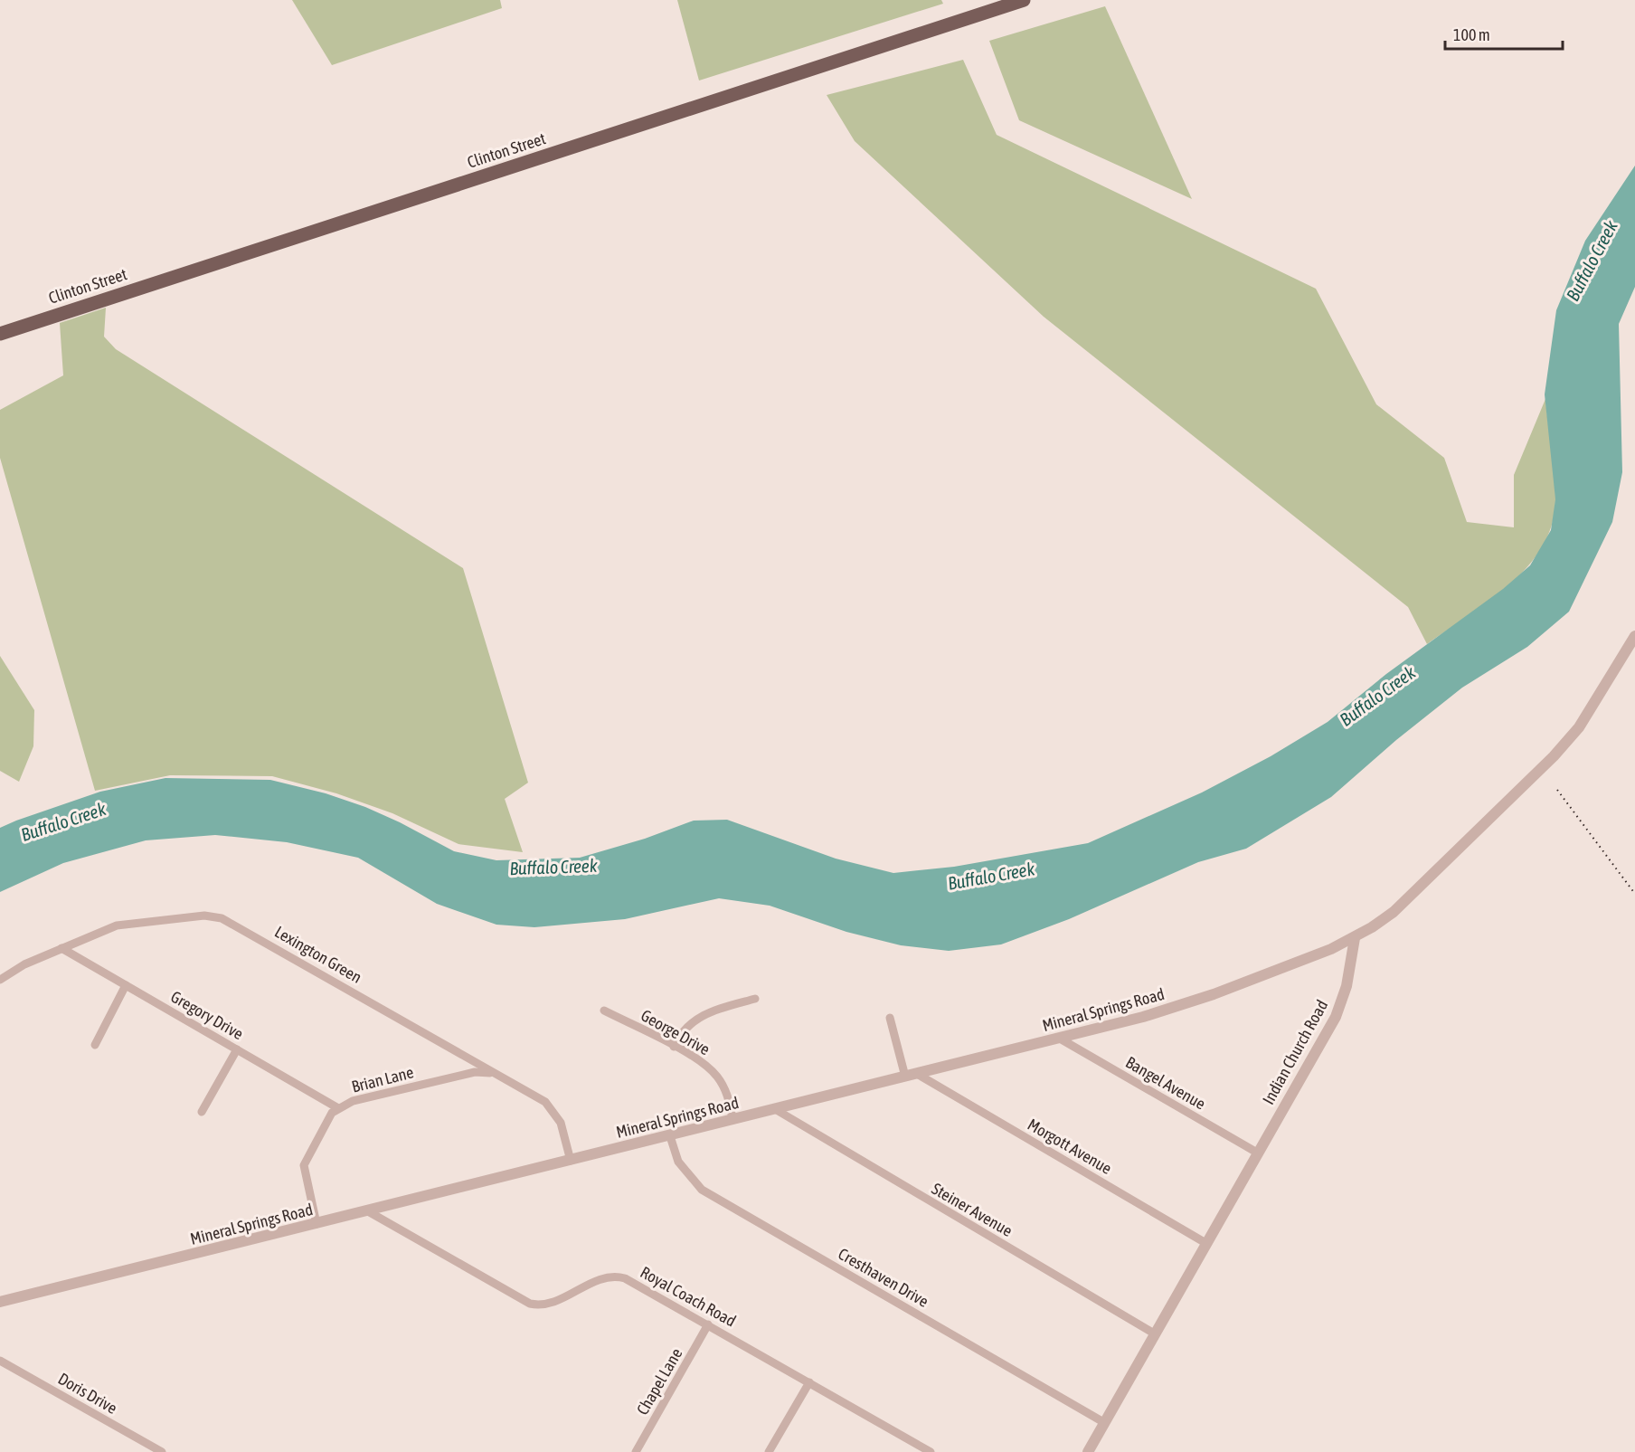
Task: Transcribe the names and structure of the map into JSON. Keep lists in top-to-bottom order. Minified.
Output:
{"streets":{"main road":["Clinton Street"],"street":["Lexington Green","Mineral Springs Road","Gregory Drive","George Drive","Indian Church Road","Brian Lane","Bangel Avenue","Morgott Avenue","Steiner Avenue","Cresthaven Drive","Royal Coach Road","Chapel Lane","Doris Drive"]},"crossings":[["Lexington Green","Mineral Springs Road"],["Lexington Green","Gregory Drive"],["Lexington Green","Brian Lane"],["Mineral Springs Road","George Drive"],["Mineral Springs Road","Indian Church Road"],["Mineral Springs Road","Brian Lane"],["Mineral Springs Road","Bangel Avenue"],["Mineral Springs Road","Morgott Avenue"],["Mineral Springs Road","Steiner Avenue"],["Mineral Springs Road","Cresthaven Drive"],["Mineral Springs Road","Royal Coach Road"],["Gregory Drive","Brian Lane"],["Indian Church Road","Bangel Avenue"],["Indian Church Road","Morgott Avenue"],["Indian Church Road","Steiner Avenue"],["Indian Church Road","Cresthaven Drive"],["Royal Coach Road","Chapel Lane"]],"water":["Buffalo Creek"],"scale_bar":"100 m"}
